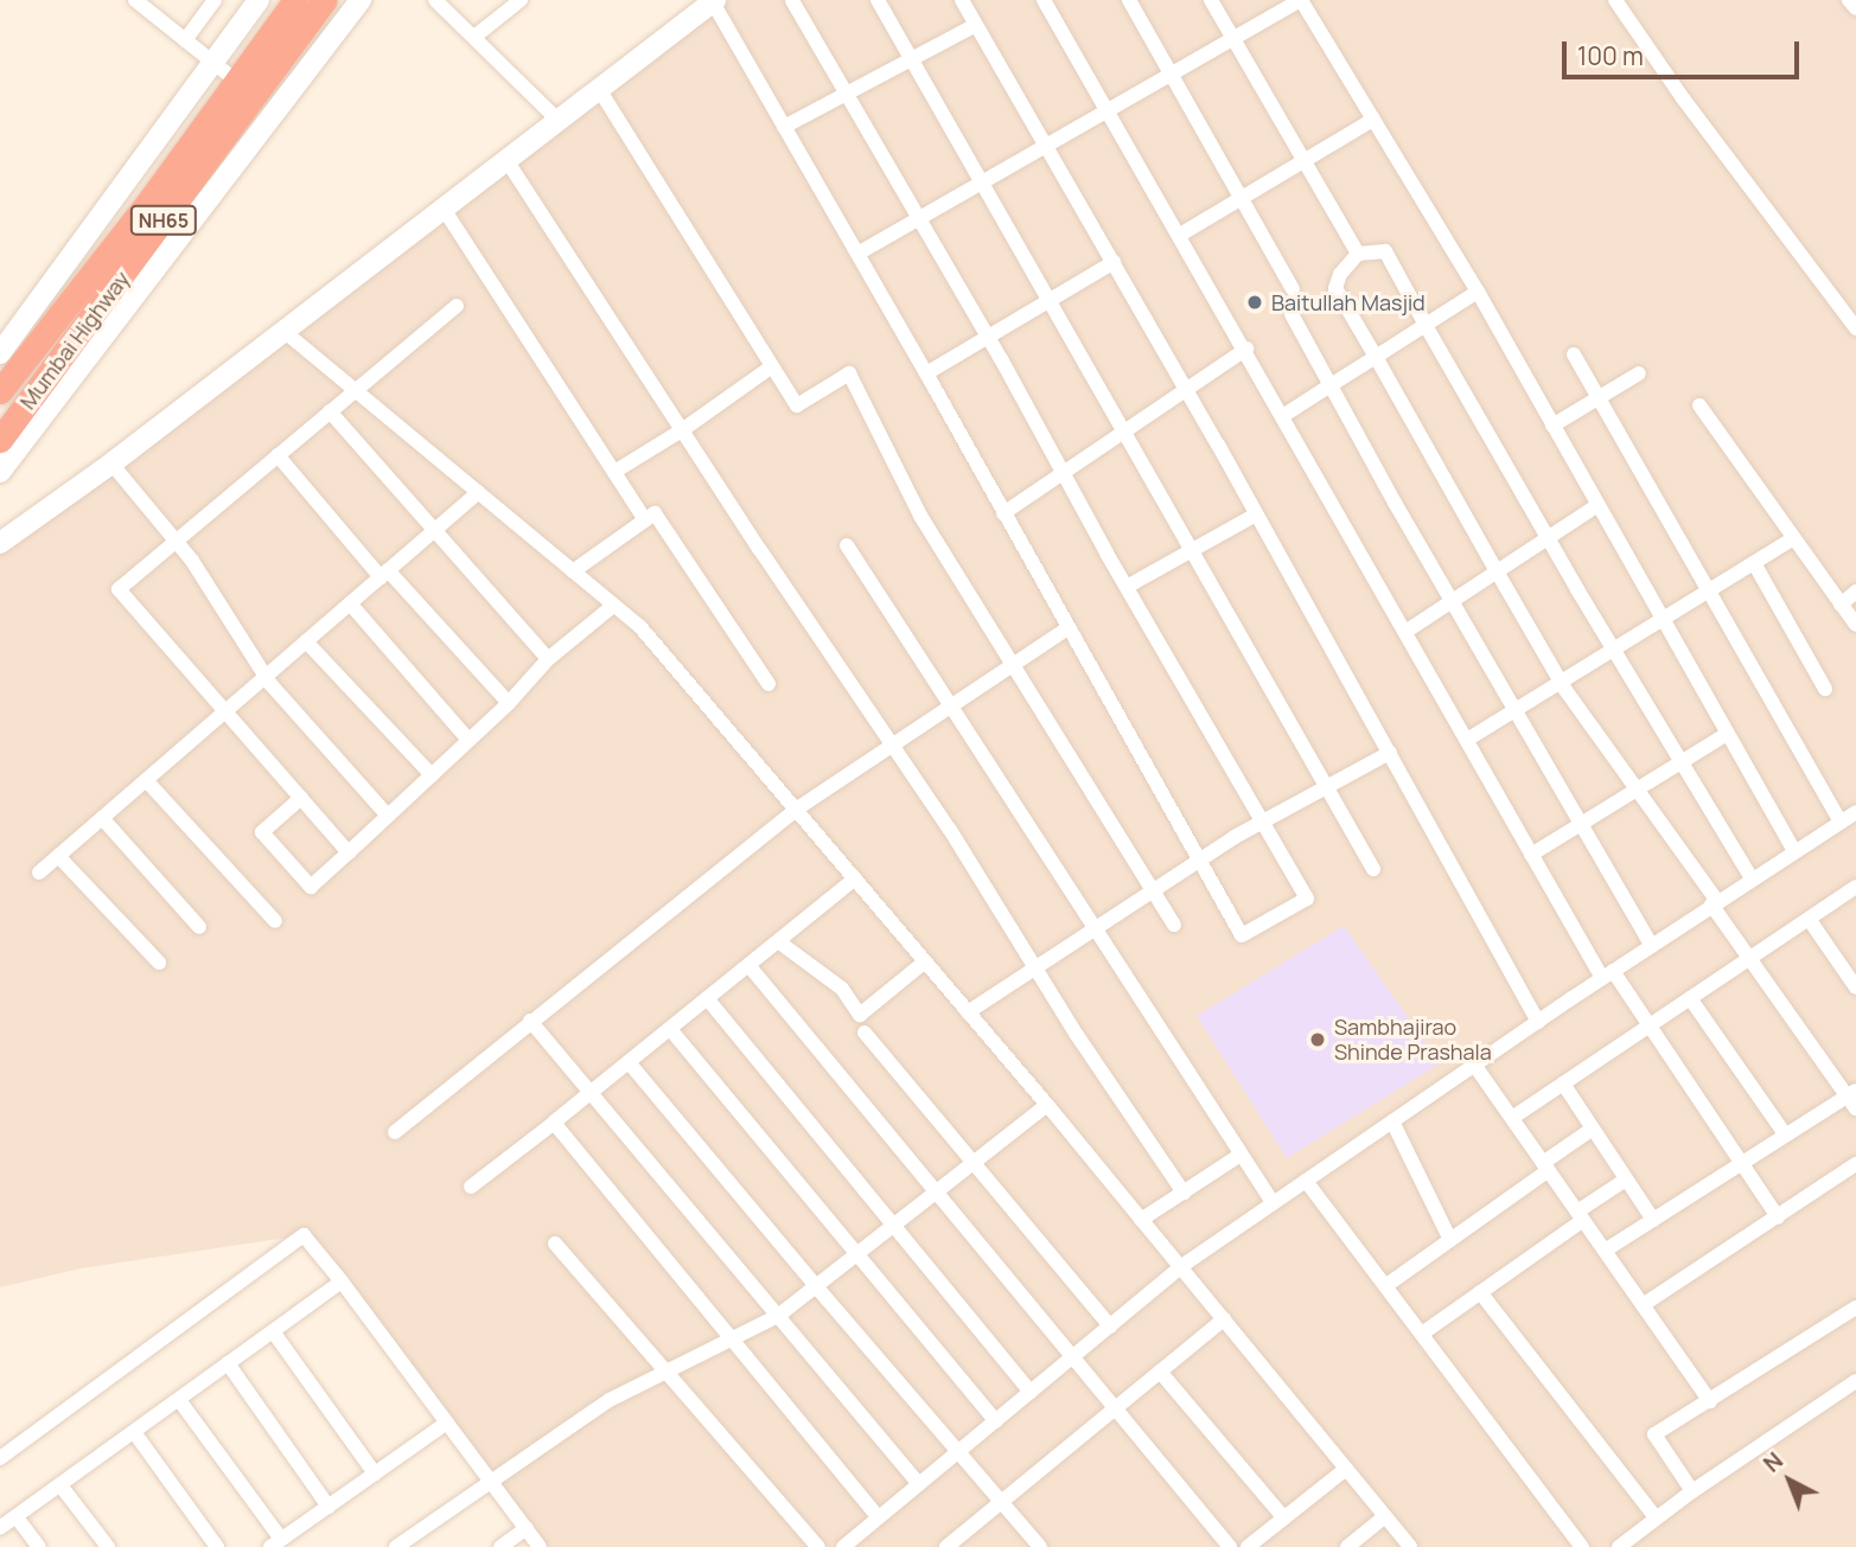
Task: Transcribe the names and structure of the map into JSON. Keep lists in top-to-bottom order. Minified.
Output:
{"streets":{"highway":["NH65","Mumbai Highway"]},"places":["Baitullah Masjid","Sambhajirao Shinde Prashala"],"scale_bar":"100 m","north":"top left"}
